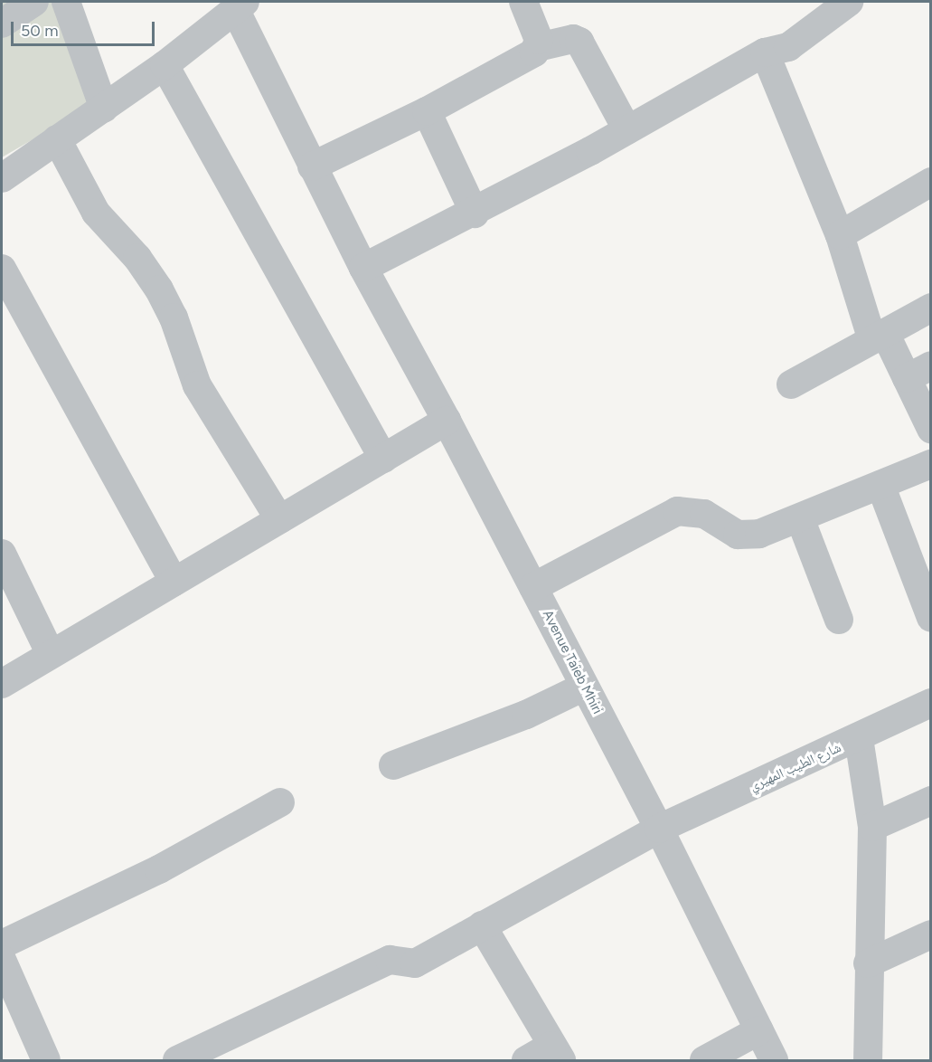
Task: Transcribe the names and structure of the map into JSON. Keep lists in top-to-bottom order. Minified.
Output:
{"streets":{"street":["Avenue Taïeb Mhiri","شارع الطيب المهيري"]},"crossings":[["Avenue Taïeb Mhiri","شارع الطيب المهيري"]],"scale_bar":"50 m"}
